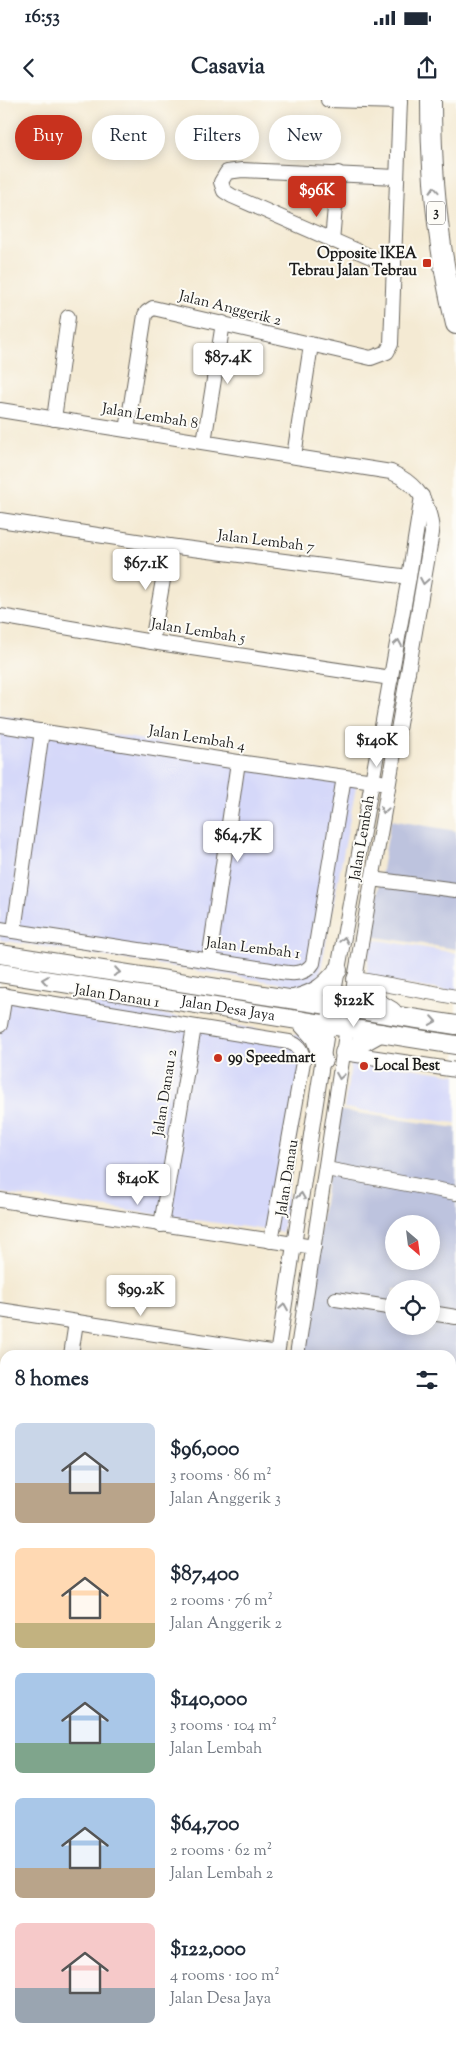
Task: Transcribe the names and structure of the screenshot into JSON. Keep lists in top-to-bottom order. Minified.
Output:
{"streets":{"highway":["3"],"main road":["Jalan Desa Jaya"],"street":["Jalan Anggerik 2","Jalan Lembah 8","Jalan Lembah 7","Jalan Lembah 5","Jalan Lembah 4","Jalan Lembah","Jalan Lembah 1","Jalan Danau 1","Jalan Danau 2","Jalan Danau"]},"crossings":[["Jalan Anggerik 2","Jalan Lembah 8"],["Jalan Lembah 8","Jalan Lembah"],["Jalan Lembah 7","Jalan Lembah"],["Jalan Lembah 5","Jalan Lembah"],["Jalan Lembah 4","Jalan Lembah"],["Jalan Lembah 4","Jalan Lembah 1"],["Jalan Lembah","Jalan Desa Jaya"],["Jalan Lembah","Jalan Danau"],["Jalan Danau 1","Jalan Danau 2"],["Jalan Desa Jaya","Jalan Danau"]],"places":{"transit":["Opposite IKEA Tebrau Jalan Tebrau"],"other":["99 Speedmart","Local Best"]},"north":"bottom right","page":{"status":"16:53","header":"Casavia","chip":["Buy","Rent","Filters","New"],"price":["$96K","$87.4K","$67.1K","$140K","$64.7K","$122K","$140K","$99.2K"],"heading":"8 homes","list":[{"name":"$96,000","note":"3 rooms · 86 m² · Jalan Anggerik 3"},{"name":"$87,400","note":"2 rooms · 76 m² · Jalan Anggerik 2"},{"name":"$140,000","note":"3 rooms · 104 m² · Jalan Lembah"},{"name":"$64,700","note":"2 rooms · 62 m² · Jalan Lembah 2"},{"name":"$122,000","note":"4 rooms · 100 m² · Jalan Desa Jaya"}]}}
